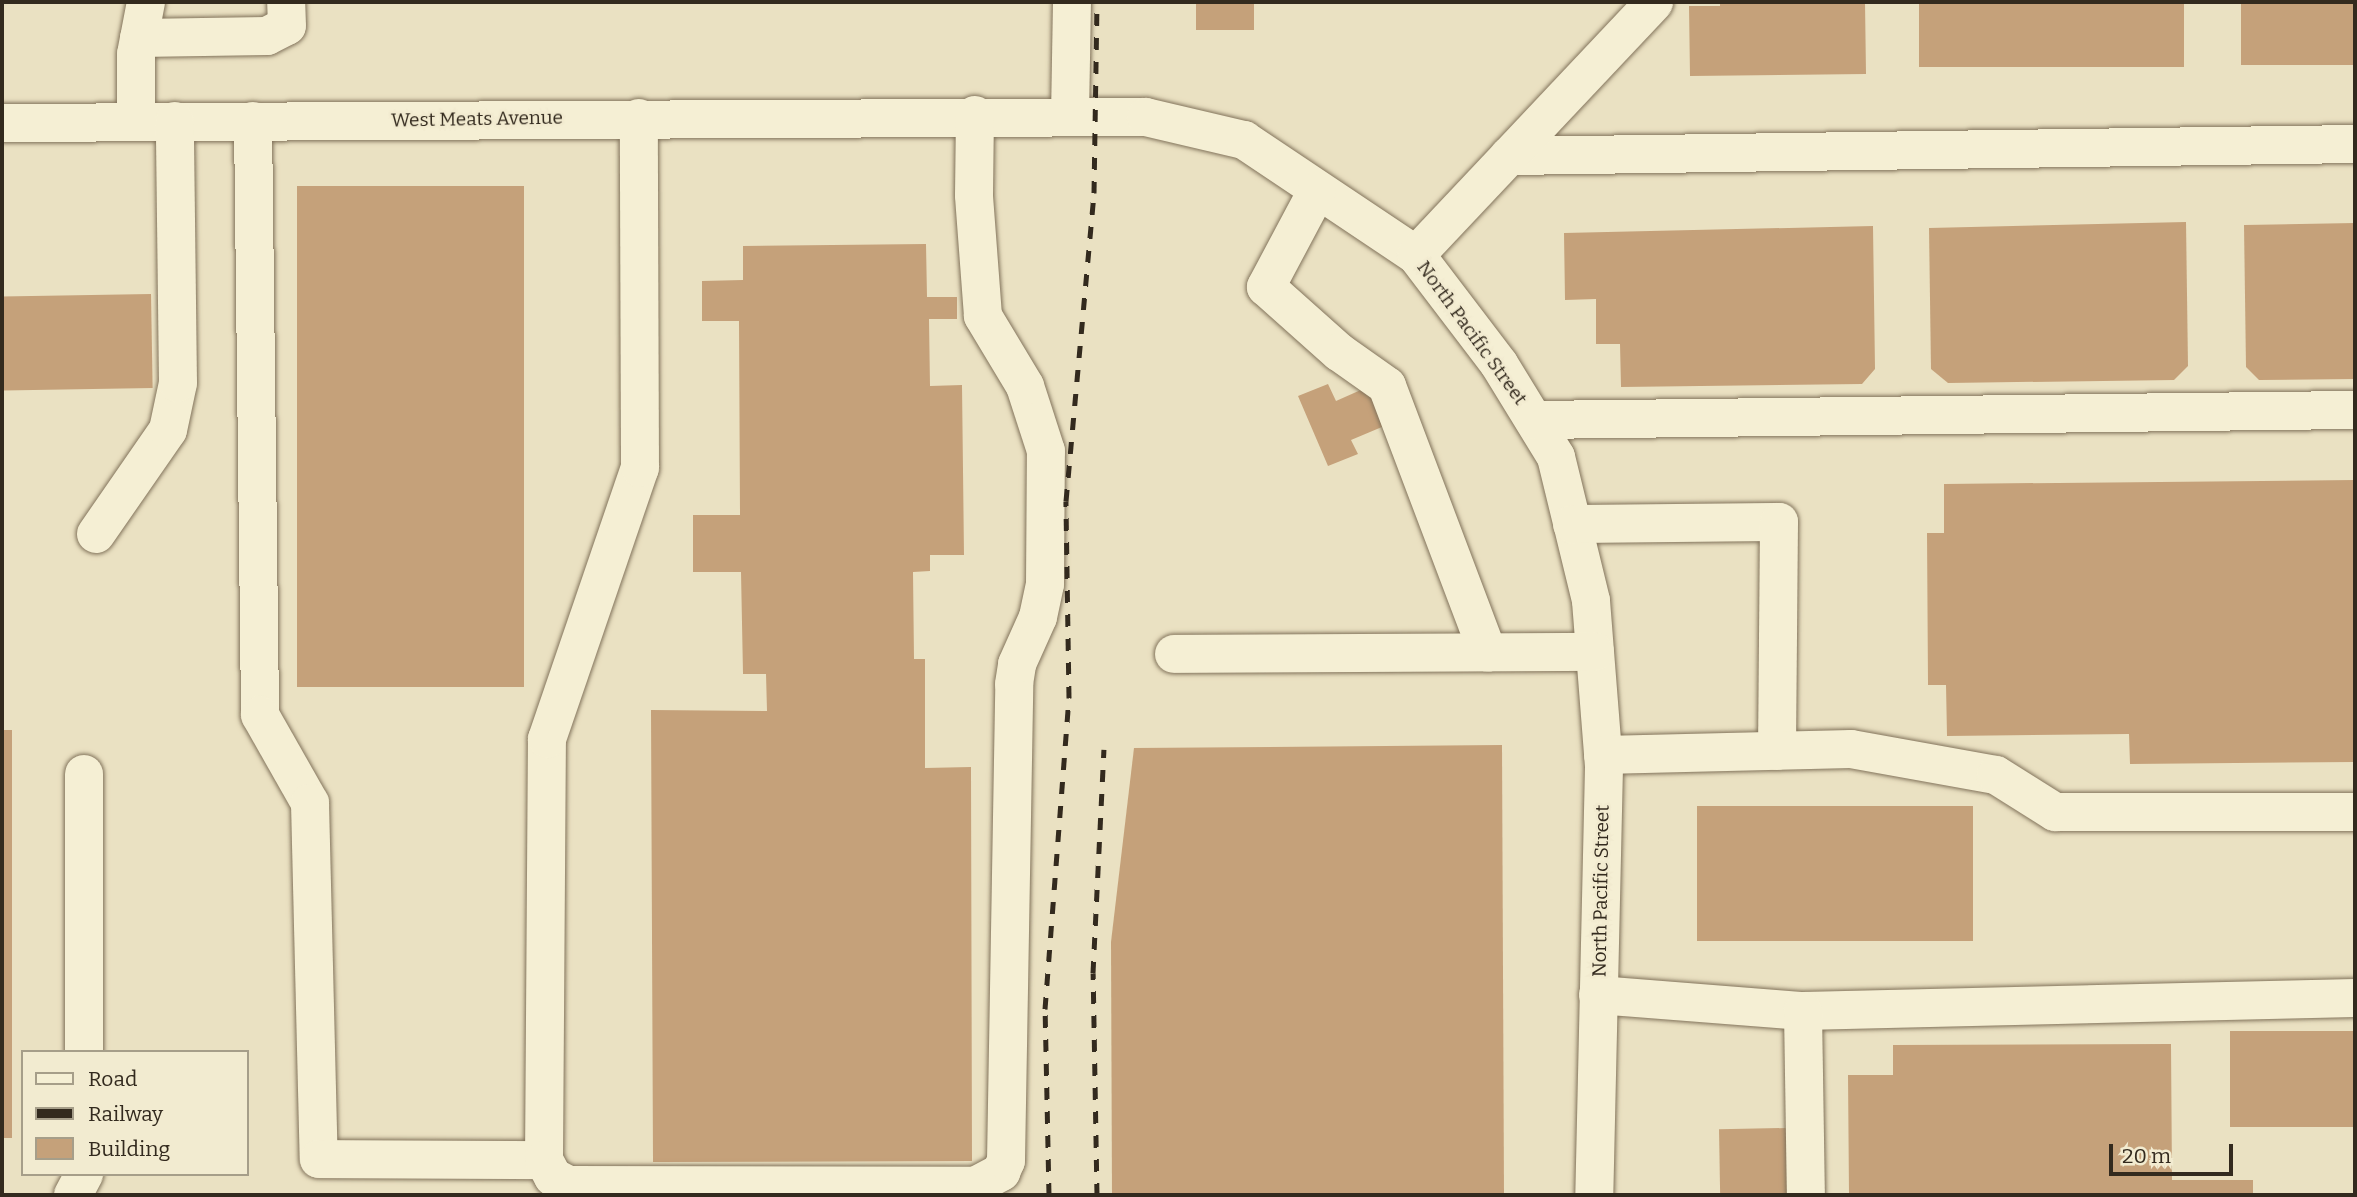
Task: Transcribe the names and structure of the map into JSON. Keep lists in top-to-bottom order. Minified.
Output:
{"streets":{"street":["West Meats Avenue","North Pacific Street"]},"crossings":[["West Meats Avenue","North Pacific Street"]],"legend":["Road","Railway","Building"],"scale_bar":"20 m"}
